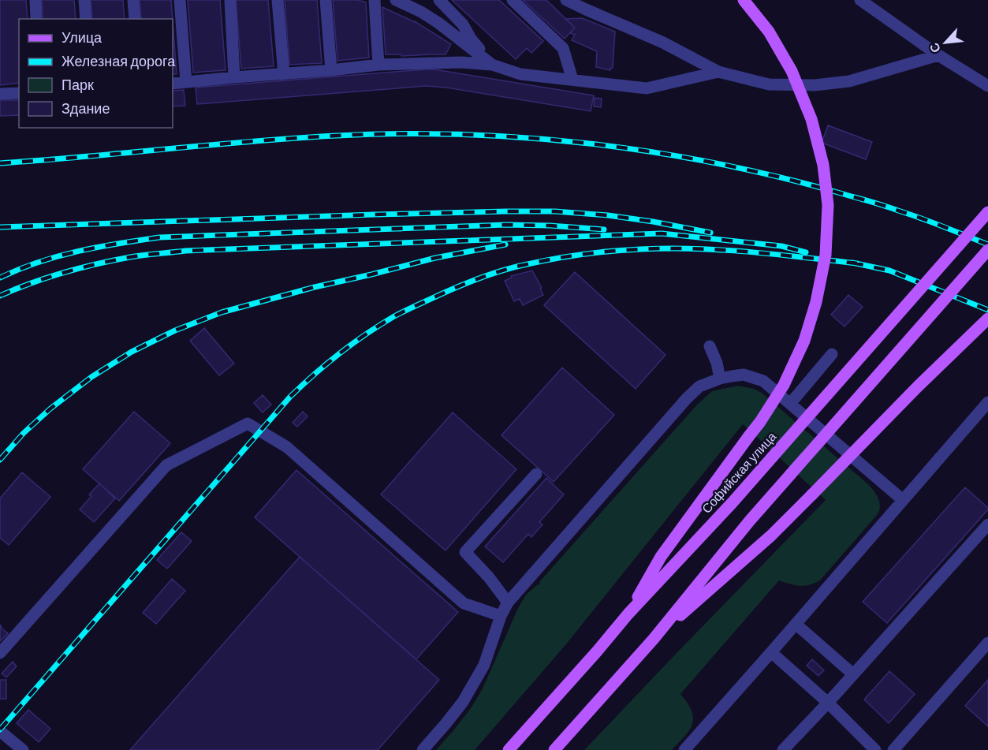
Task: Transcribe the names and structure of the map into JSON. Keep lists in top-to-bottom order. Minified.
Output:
{"streets":{"main road":["Софийская улица"]},"legend":["Улица","Железная дорога","Парк","Здание"],"north":"bottom left"}
